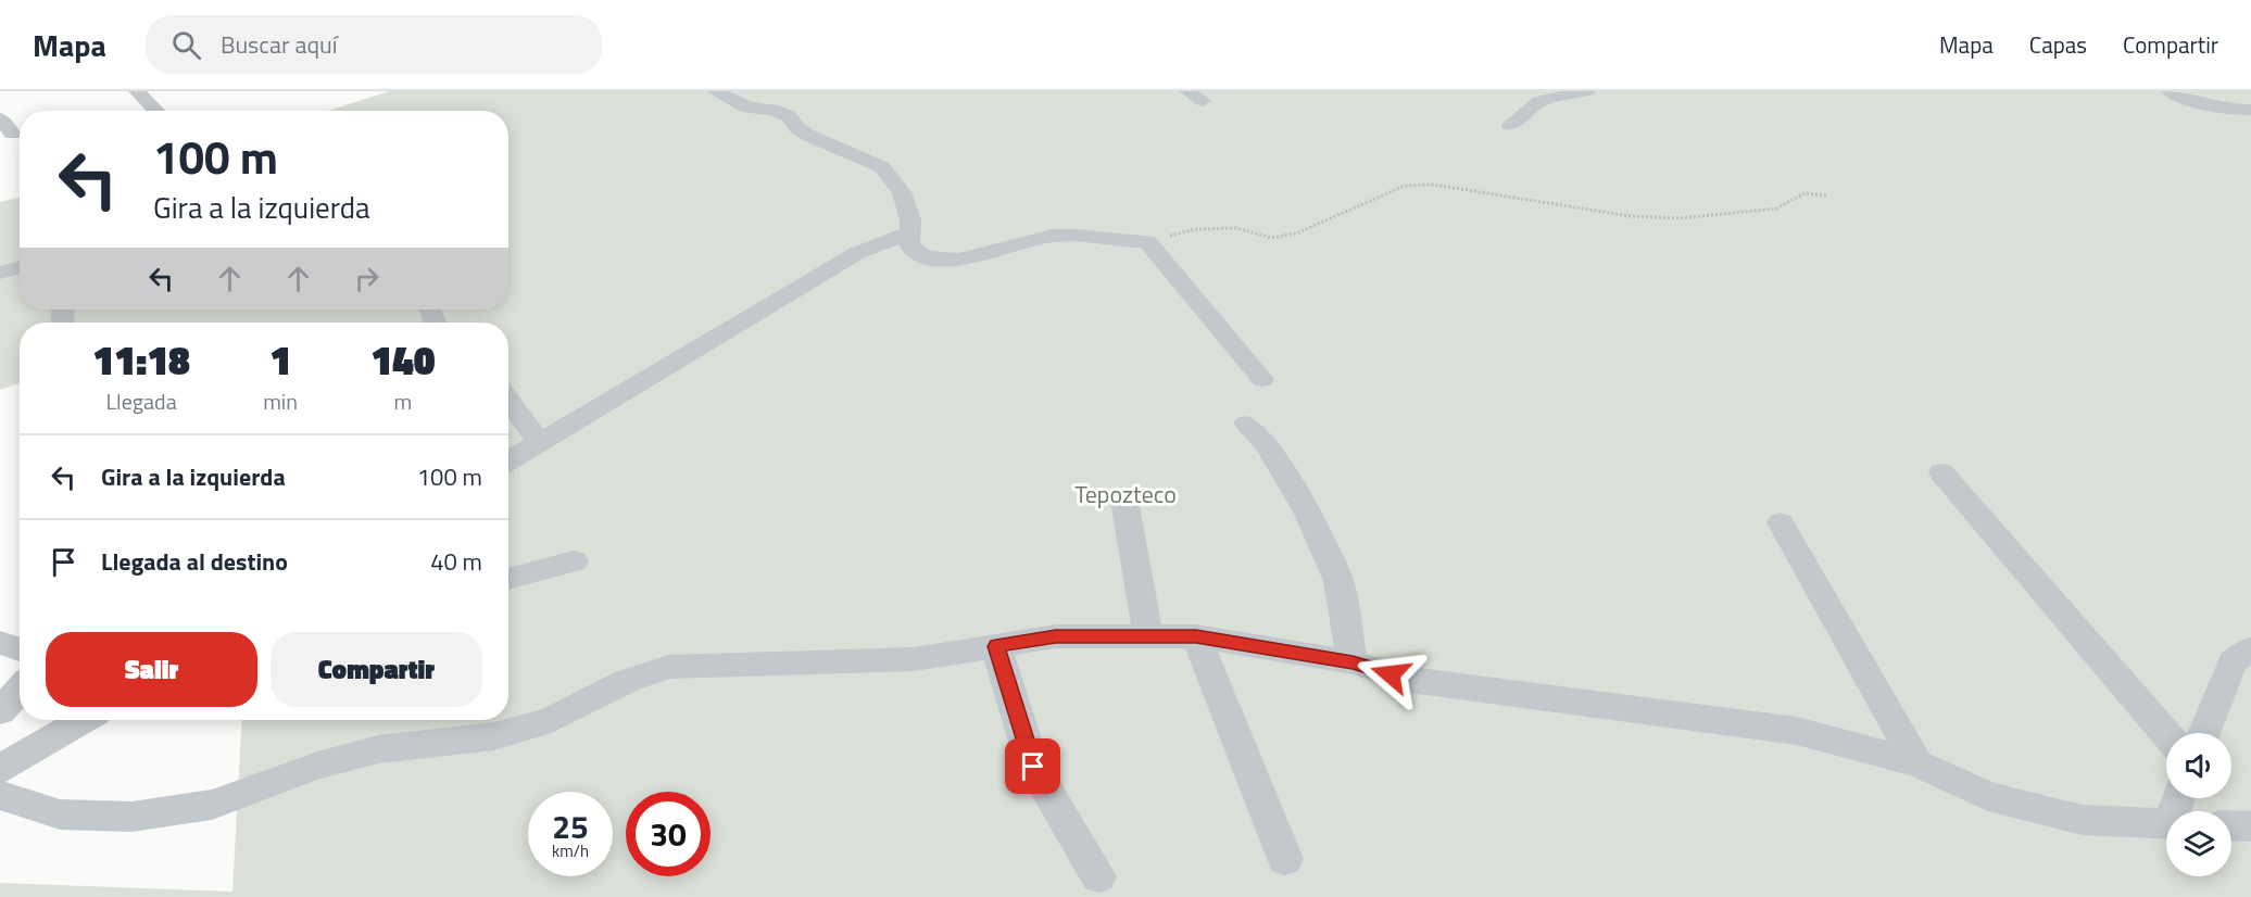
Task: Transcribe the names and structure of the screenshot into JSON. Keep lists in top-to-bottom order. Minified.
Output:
{"parks":["Tepozteco"],"page":{"header":"Mapa","search":"Buscar aquí","nav":["Mapa","Capas","Compartir"],"turn":["100 m","Gira a la izquierda"],"eta":["11:18","Llegada","1","min","140","m"],"list":[{"name":"Gira a la izquierda","value":"100 m"},{"name":"Llegada al destino","value":"40 m"}],"buttons":["Salir","Compartir"],"speed":"25 km/h","limit":"30"}}
